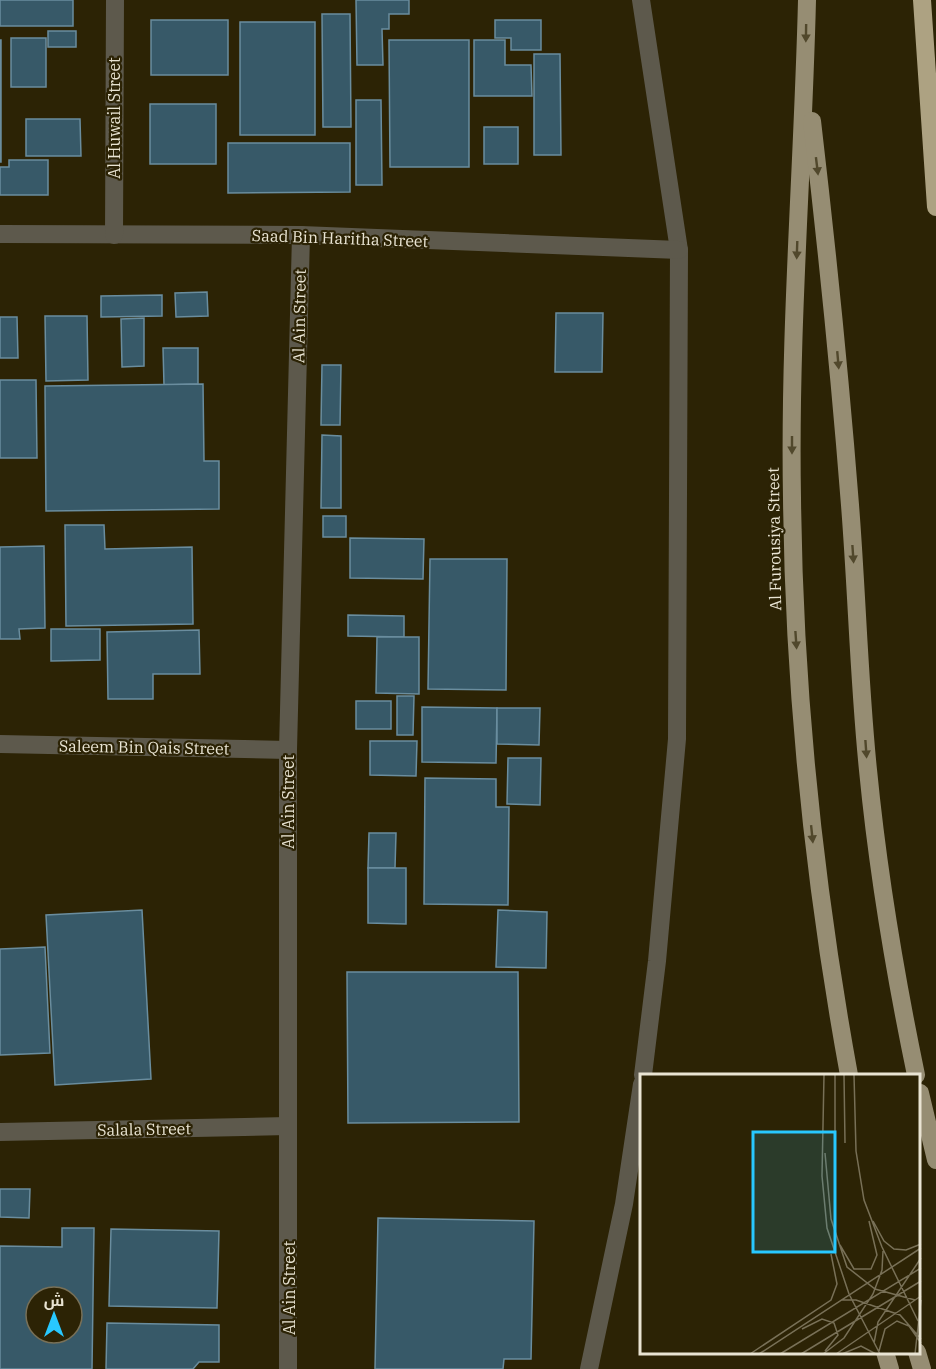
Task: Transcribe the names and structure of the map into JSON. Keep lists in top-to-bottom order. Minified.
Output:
{"streets":{"main road":["Al Furousiya Street"],"street":["Al Huwail Street","Saad Bin Haritha Street","Al Ain Street","Saleem Bin Qais Street","Salala Street"]},"crossings":[["Al Huwail Street","Saad Bin Haritha Street"],["Saad Bin Haritha Street","Al Ain Street"],["Al Ain Street","Saleem Bin Qais Street"],["Al Ain Street","Salala Street"]],"north":"top"}
